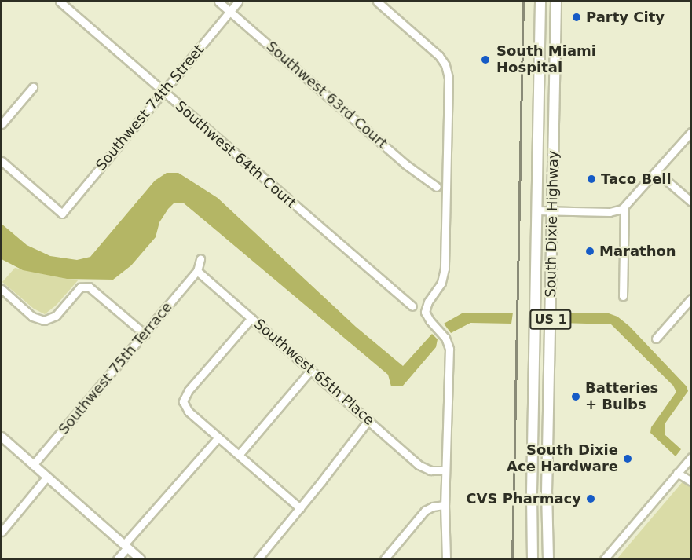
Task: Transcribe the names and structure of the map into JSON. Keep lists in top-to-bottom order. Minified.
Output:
{"streets":{"highway":["South Dixie Highway","US 1"],"street":["Southwest 63rd Court","Southwest 74th Street","Southwest 64th Court","Southwest 75th Terrace","Southwest 65th Place"]},"crossings":[["Southwest 63rd Court","Southwest 74th Street"],["Southwest 74th Street","Southwest 64th Court"],["Southwest 75th Terrace","Southwest 65th Place"]],"places":["Party City","South Miami Hospital","Taco Bell","Marathon","Batteries + Bulbs","South Dixie Ace Hardware","CVS Pharmacy"]}
